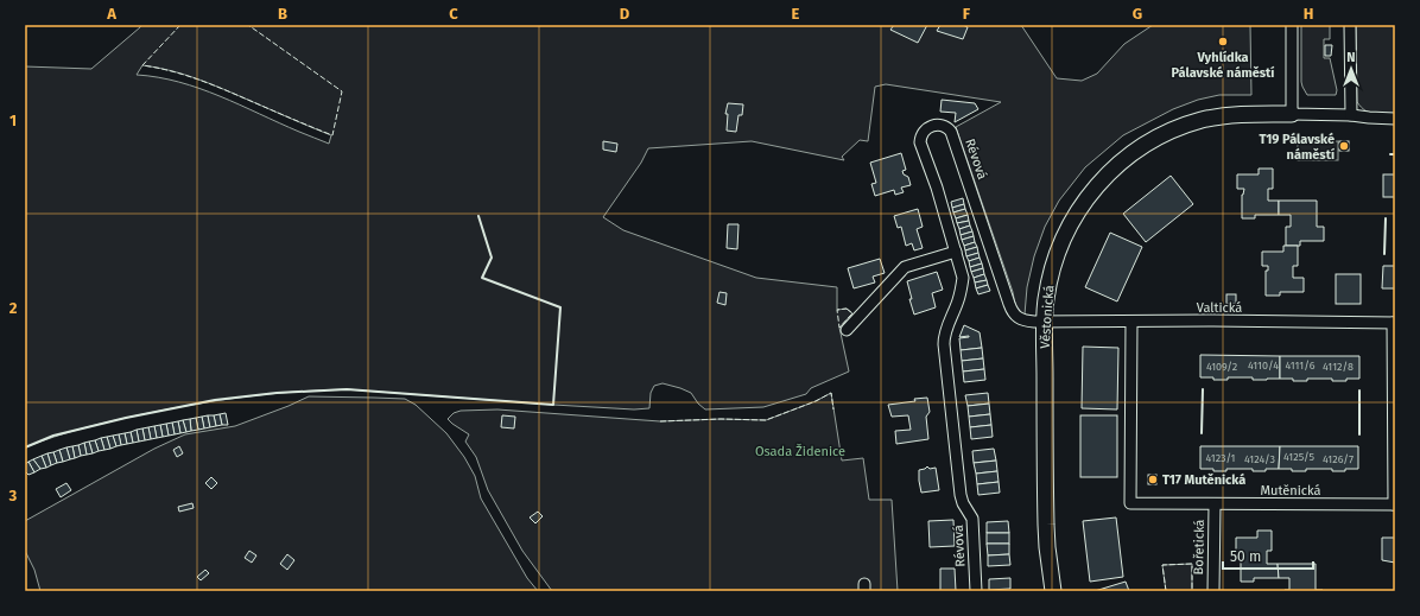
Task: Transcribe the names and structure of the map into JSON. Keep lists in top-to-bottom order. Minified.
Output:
{"streets":{"street":["Révová","Valtická","Věstonická","Mutěnická","Bořetická"]},"crossings":[["Révová","Valtická"],["Révová","Věstonická"],["Valtická","Věstonická"],["Valtická","Mutěnická"],["Mutěnická","Bořetická"]],"parks":["Osada Židenice"],"places":["Vyhlídka Pálavské náměstí","T19 Pálavské náměstí","T17 Mutěnická"],"house_numbers":["4110/4","4111/6","4109/2","4112/8","4125/5","4123/1","4124/3","4126/7"],"scale_bar":"50 m","north":"top","grid":{"columns":["A","B","C","D","E","F","G","H"],"rows":["1","2","3"]}}
